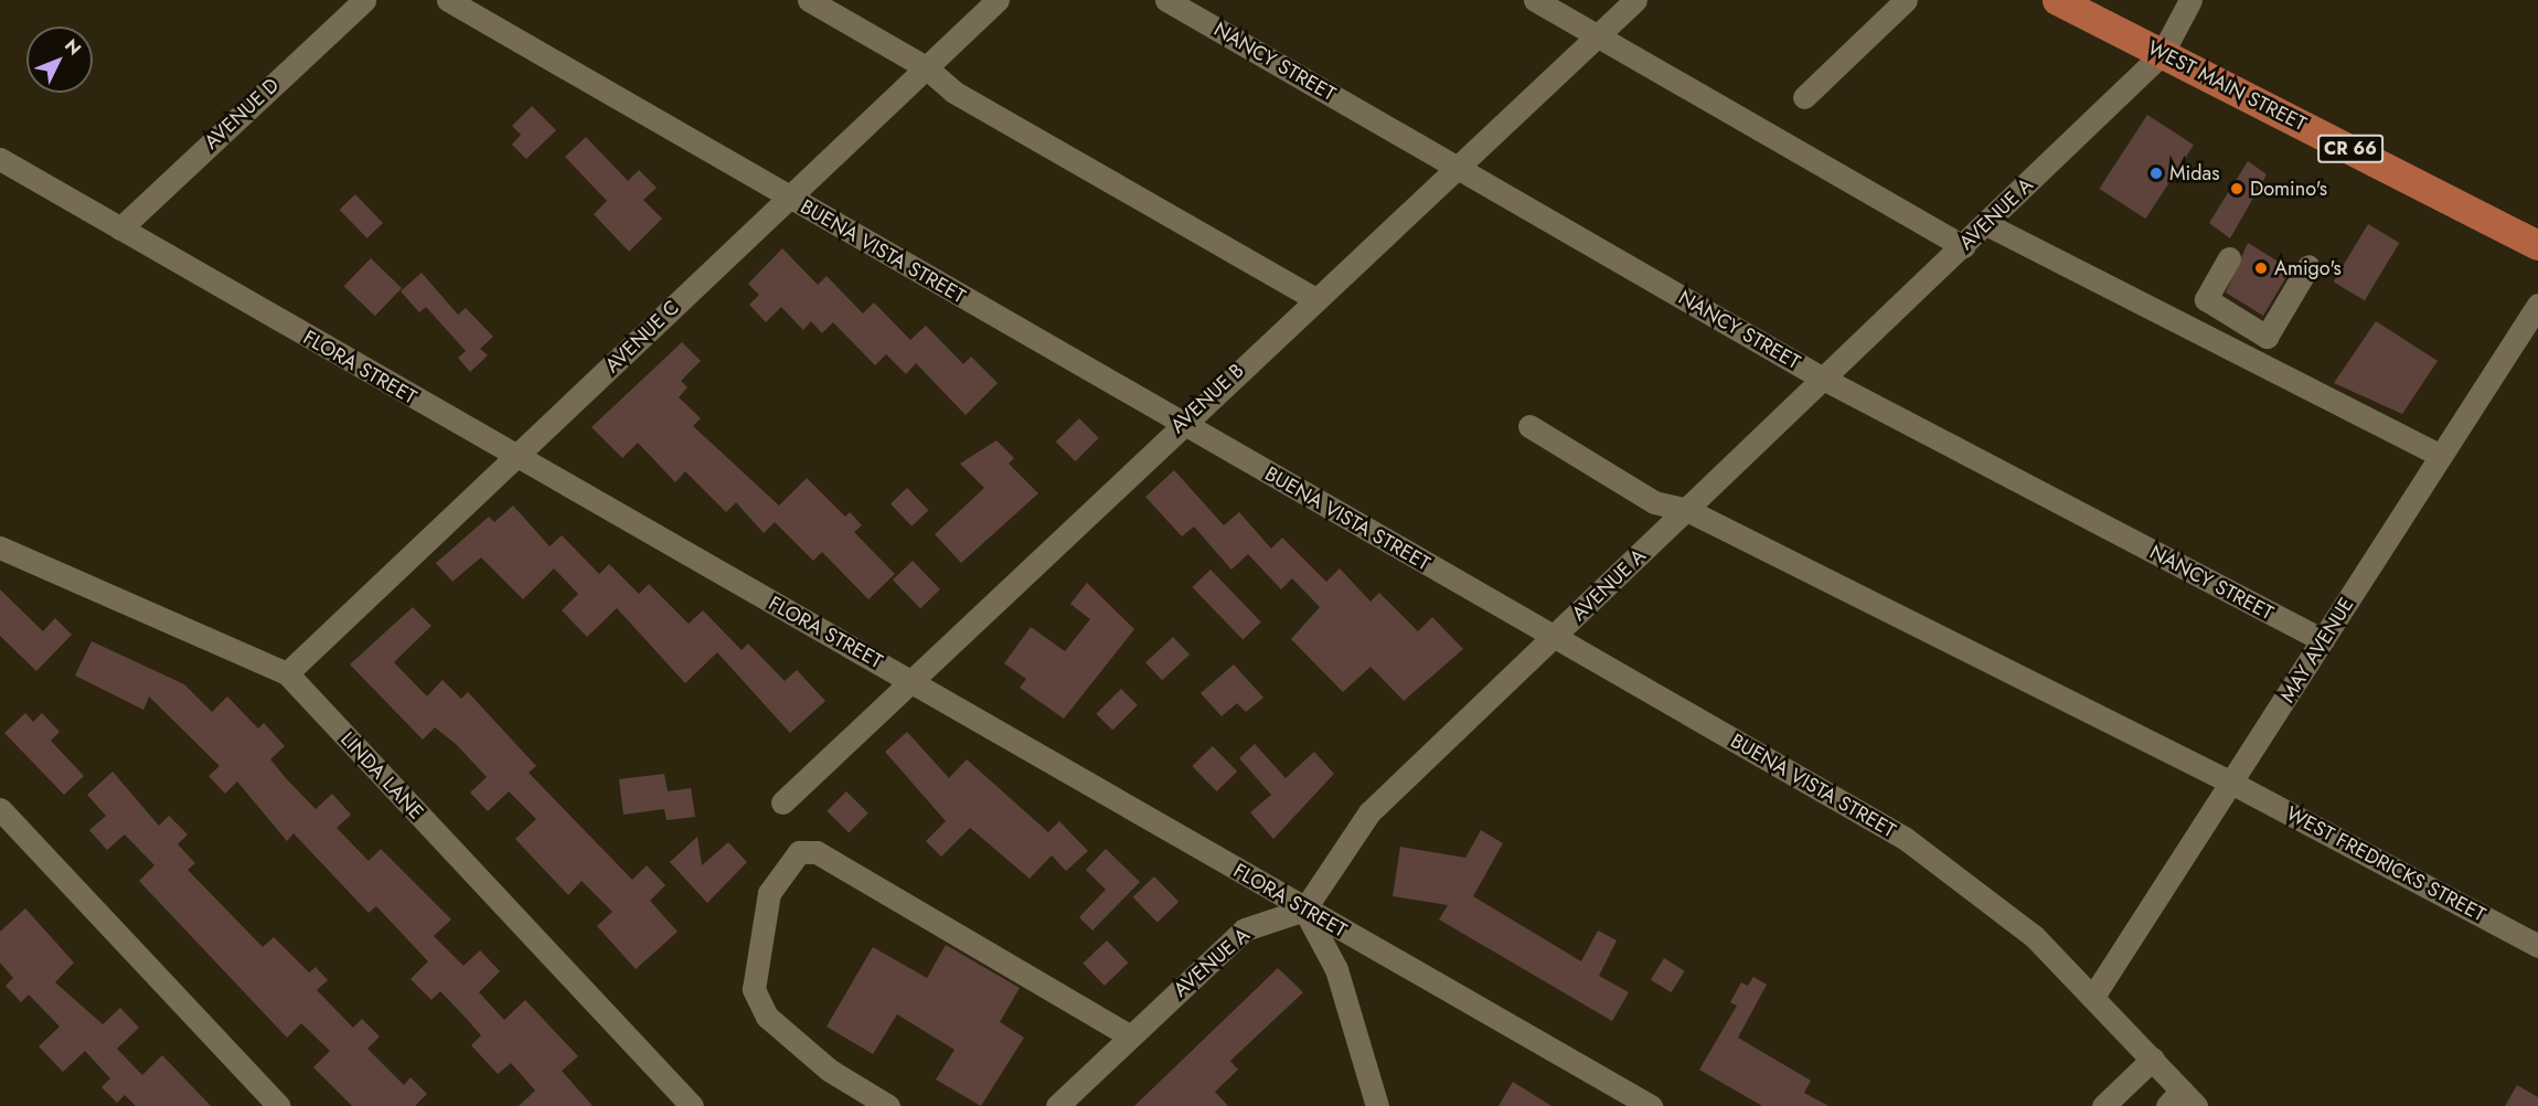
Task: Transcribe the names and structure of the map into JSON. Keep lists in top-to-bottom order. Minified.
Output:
{"streets":{"main road":["WEST MAIN STREET","CR 66"],"street":["NANCY STREET","AVENUE D","AVENUE A","BUENA VISTA STREET","AVENUE C","FLORA STREET","AVENUE B","MAY AVENUE","LINDA LANE","WEST FREDRICKS STREET"]},"crossings":[["NANCY STREET","AVENUE A"],["NANCY STREET","AVENUE B"],["NANCY STREET","MAY AVENUE"],["WEST MAIN STREET","AVENUE A"],["AVENUE D","FLORA STREET"],["AVENUE A","BUENA VISTA STREET"],["AVENUE A","FLORA STREET"],["AVENUE A","WEST FREDRICKS STREET"],["BUENA VISTA STREET","AVENUE C"],["BUENA VISTA STREET","AVENUE B"],["BUENA VISTA STREET","MAY AVENUE"],["AVENUE C","FLORA STREET"],["AVENUE C","LINDA LANE"],["FLORA STREET","AVENUE B"],["MAY AVENUE","WEST FREDRICKS STREET"]],"places":["Midas","Domino's","Amigo's"],"north":"top right"}
